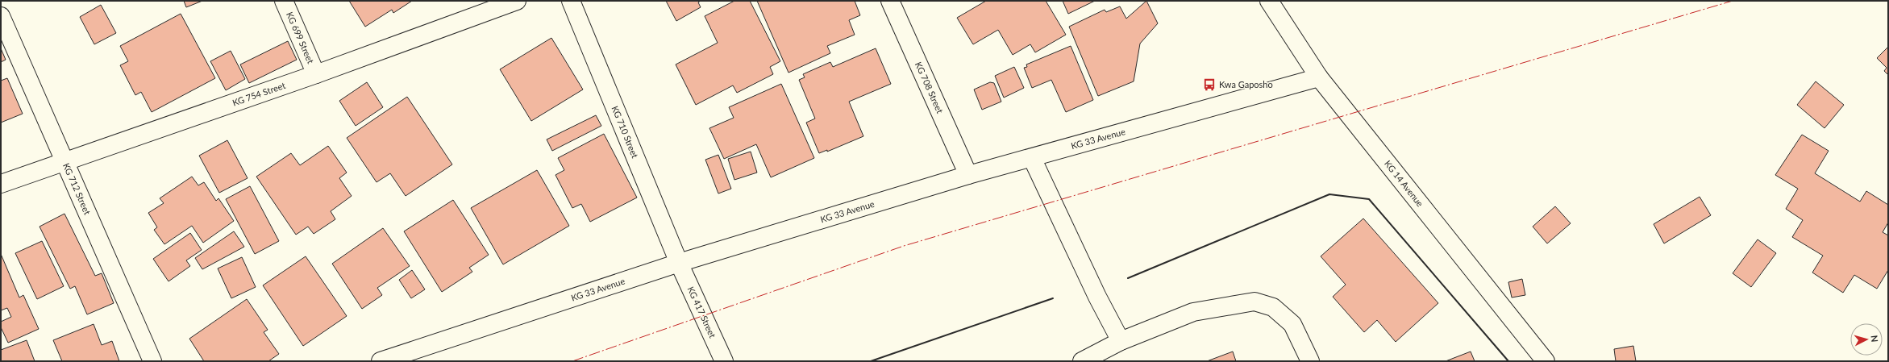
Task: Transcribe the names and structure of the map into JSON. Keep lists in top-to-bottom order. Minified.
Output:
{"streets":{"street":["KG 699 Street","KG 708 Street","KG 754 Street","KG 710 Street","KG 33 Avenue","KG 14 Avenue","KG 712 Street","KG 417 Street"]},"crossings":[["KG 699 Street","KG 754 Street"],["KG 708 Street","KG 33 Avenue"],["KG 754 Street","KG 712 Street"],["KG 710 Street","KG 33 Avenue"],["KG 710 Street","KG 417 Street"],["KG 33 Avenue","KG 14 Avenue"],["KG 33 Avenue","KG 417 Street"]],"places":{"bus stop":["Kwa Gaposho"]},"north":"right"}
